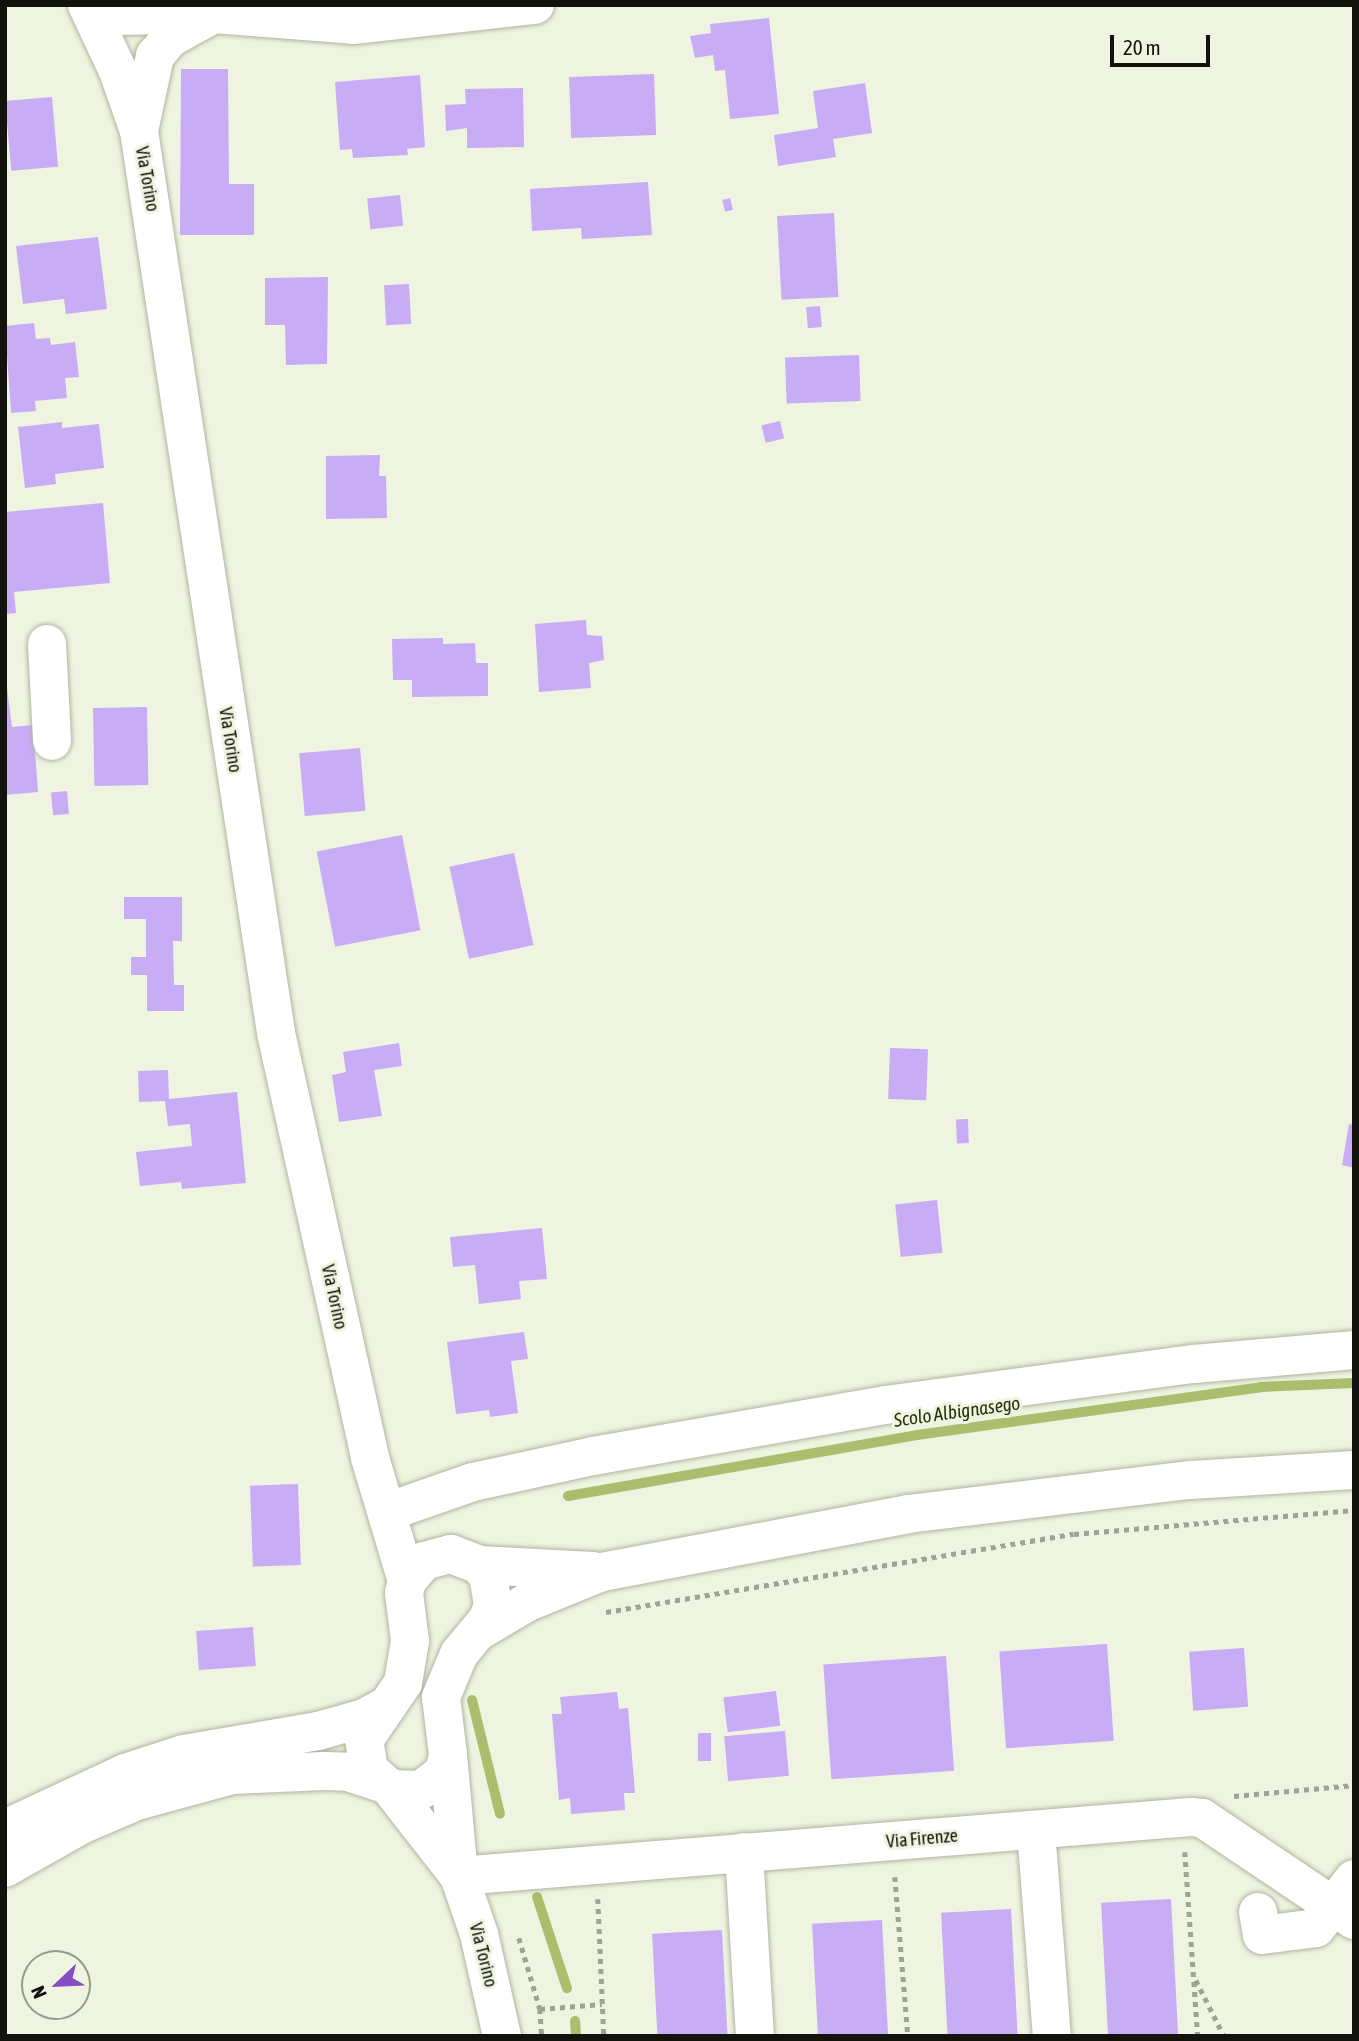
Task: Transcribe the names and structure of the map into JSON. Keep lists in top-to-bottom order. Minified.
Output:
{"streets":{"street":["Via Torino","Via Firenze"]},"crossings":[["Via Torino","Via Firenze"]],"water":["Scolo Albignasego"],"scale_bar":"20 m","north":"bottom left"}
